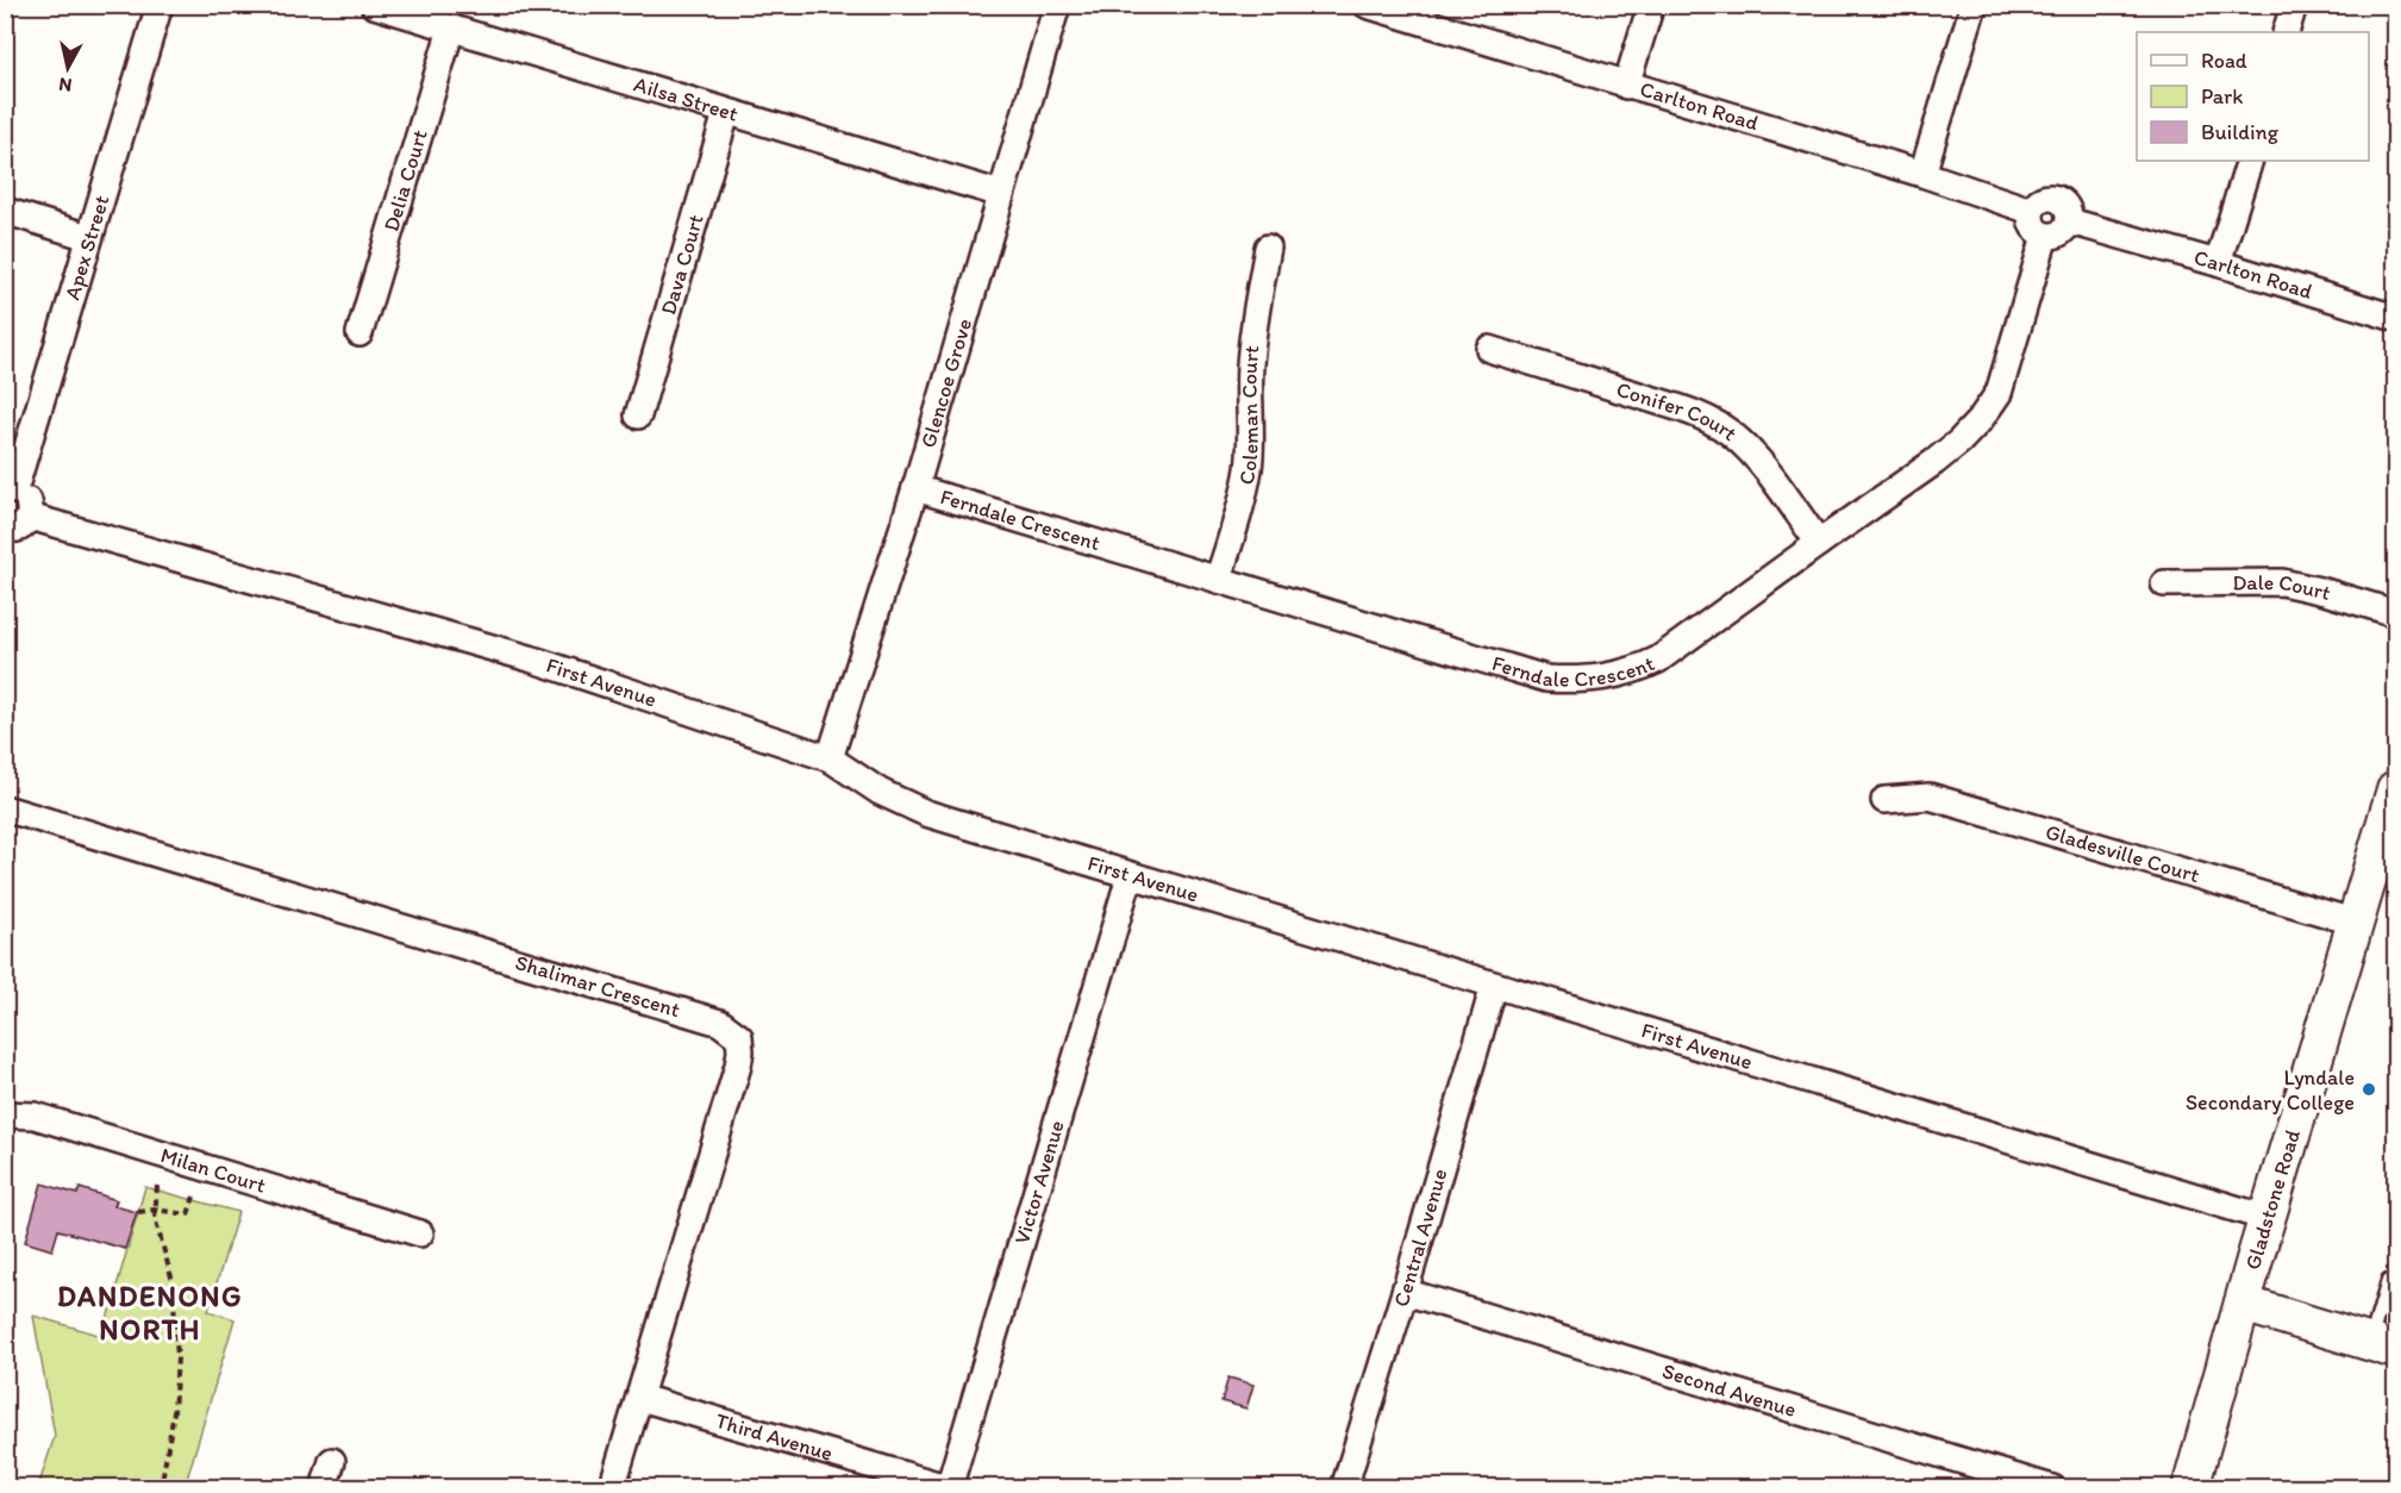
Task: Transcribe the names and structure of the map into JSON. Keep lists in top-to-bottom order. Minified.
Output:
{"streets":{"main road":["Gladstone Road"],"street":["Ailsa Street","Carlton Road","Delia Court","Apex Street","Dava Court","Glencoe Grove","Coleman Court","Conifer Court","Ferndale Crescent","Dale Court","First Avenue","Gladesville Court","Shalimar Crescent","Milan Court","Victor Avenue","Central Avenue","Second Avenue","Third Avenue"]},"crossings":[["Ailsa Street","Delia Court"],["Ailsa Street","Dava Court"],["Ailsa Street","Glencoe Grove"],["Carlton Road","Ferndale Crescent"],["Glencoe Grove","Ferndale Crescent"],["Glencoe Grove","First Avenue"],["Coleman Court","Ferndale Crescent"],["Conifer Court","Ferndale Crescent"],["First Avenue","Victor Avenue"],["First Avenue","Gladstone Road"],["First Avenue","Central Avenue"],["Gladesville Court","Gladstone Road"],["Shalimar Crescent","Third Avenue"],["Victor Avenue","Third Avenue"],["Central Avenue","Second Avenue"]],"districts":["DANDENONG NORTH"],"places":["Lyndale Secondary College"],"legend":["Road","Park","Building"],"north":"bottom"}
